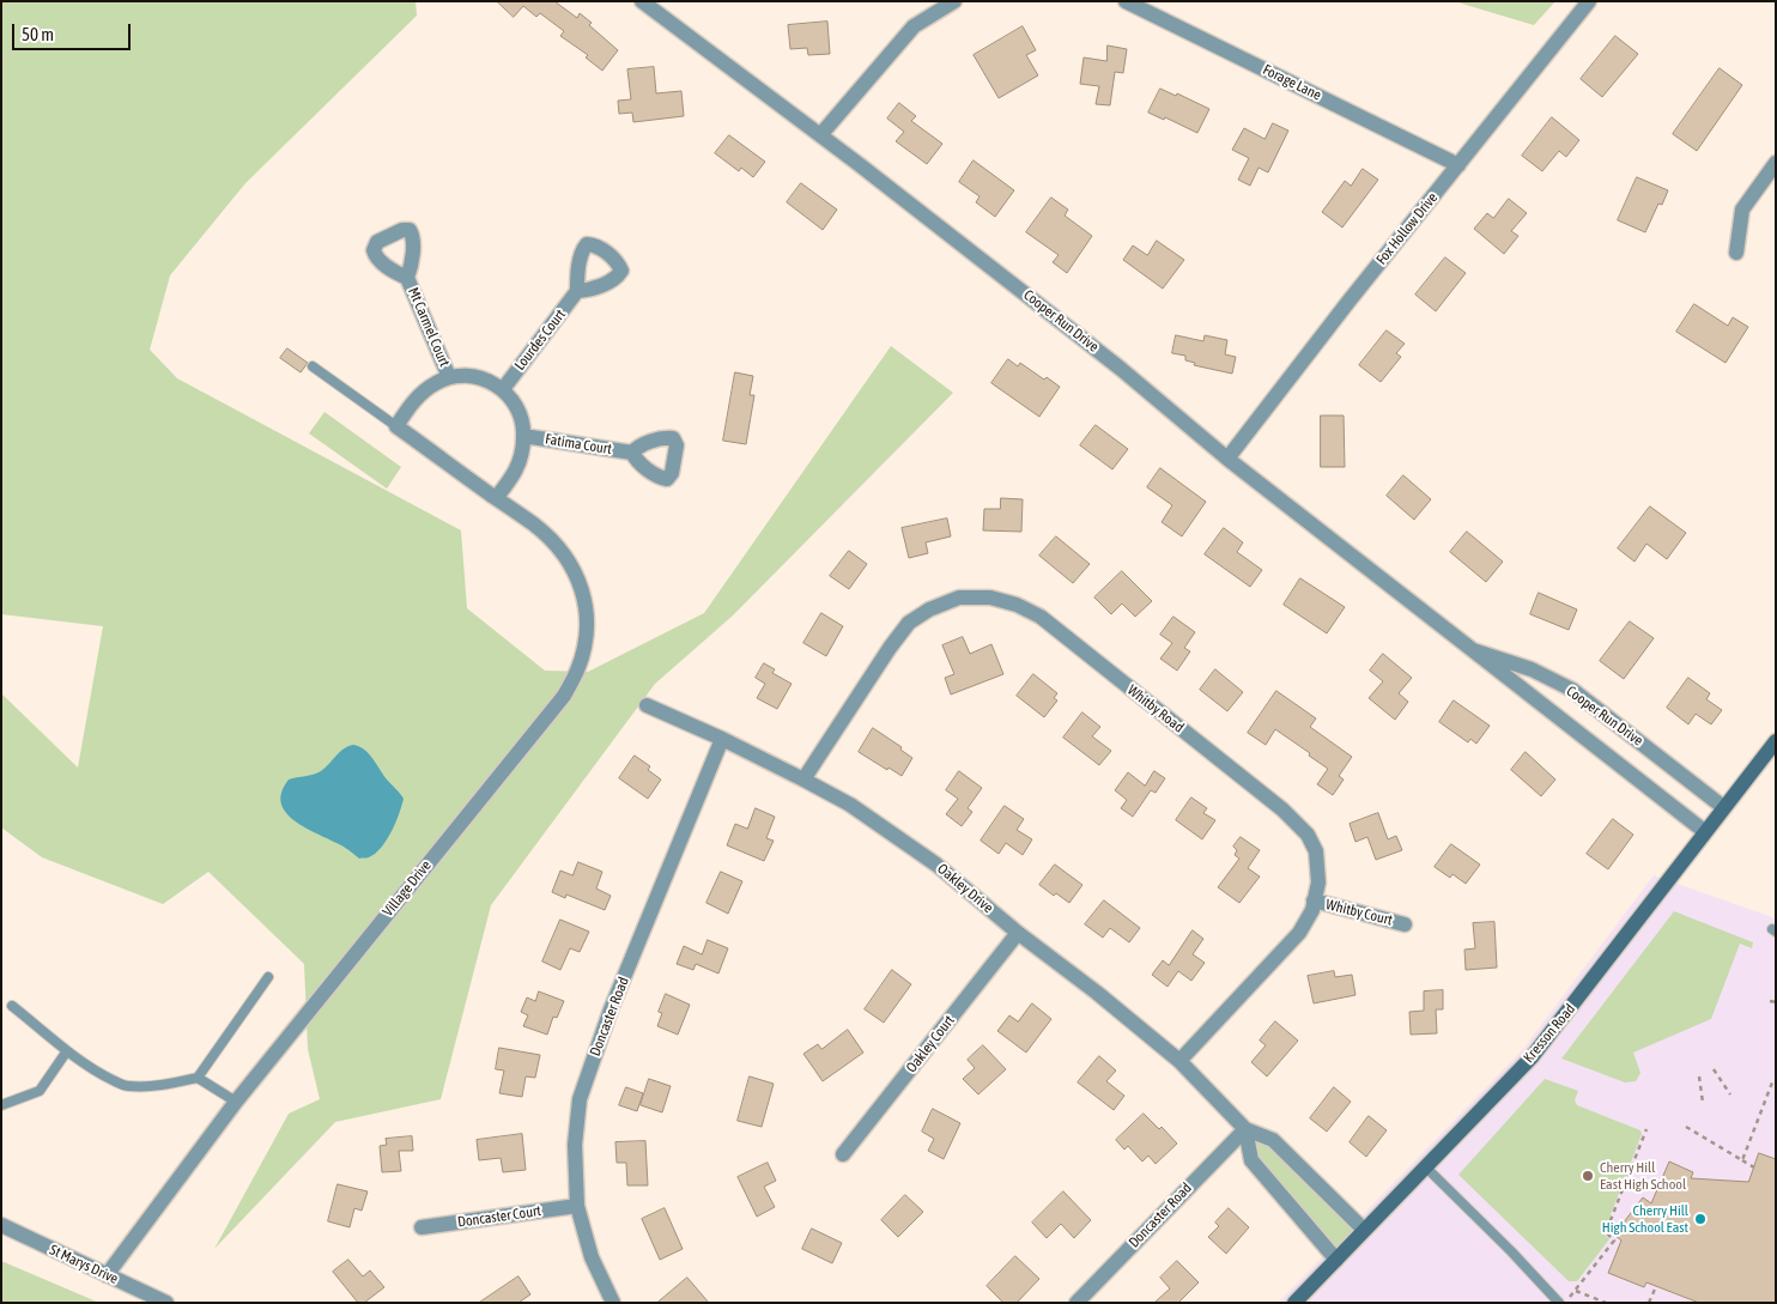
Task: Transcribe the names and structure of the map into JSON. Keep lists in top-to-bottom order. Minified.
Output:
{"streets":{"street":["Forage Lane","Fox Hollow Drive","Cooper Run Drive","Mt Carmel Court","Lourdes Court","Fatima Court","Whitby Road","Village Drive","Oakley Drive","Whitby Court","Doncaster Road","Kresson Road","Oakley Court","Doncaster Court","St Marys Drive"]},"crossings":[["Forage Lane","Fox Hollow Drive"],["Fox Hollow Drive","Cooper Run Drive"],["Cooper Run Drive","Kresson Road"],["Whitby Road","Oakley Drive"],["Whitby Road","Whitby Court"],["Village Drive","St Marys Drive"],["Oakley Drive","Doncaster Road"],["Oakley Drive","Oakley Court"],["Doncaster Road","Doncaster Court"]],"places":["Cherry Hill East High School","Cherry Hill High School East"],"scale_bar":"50 m"}
